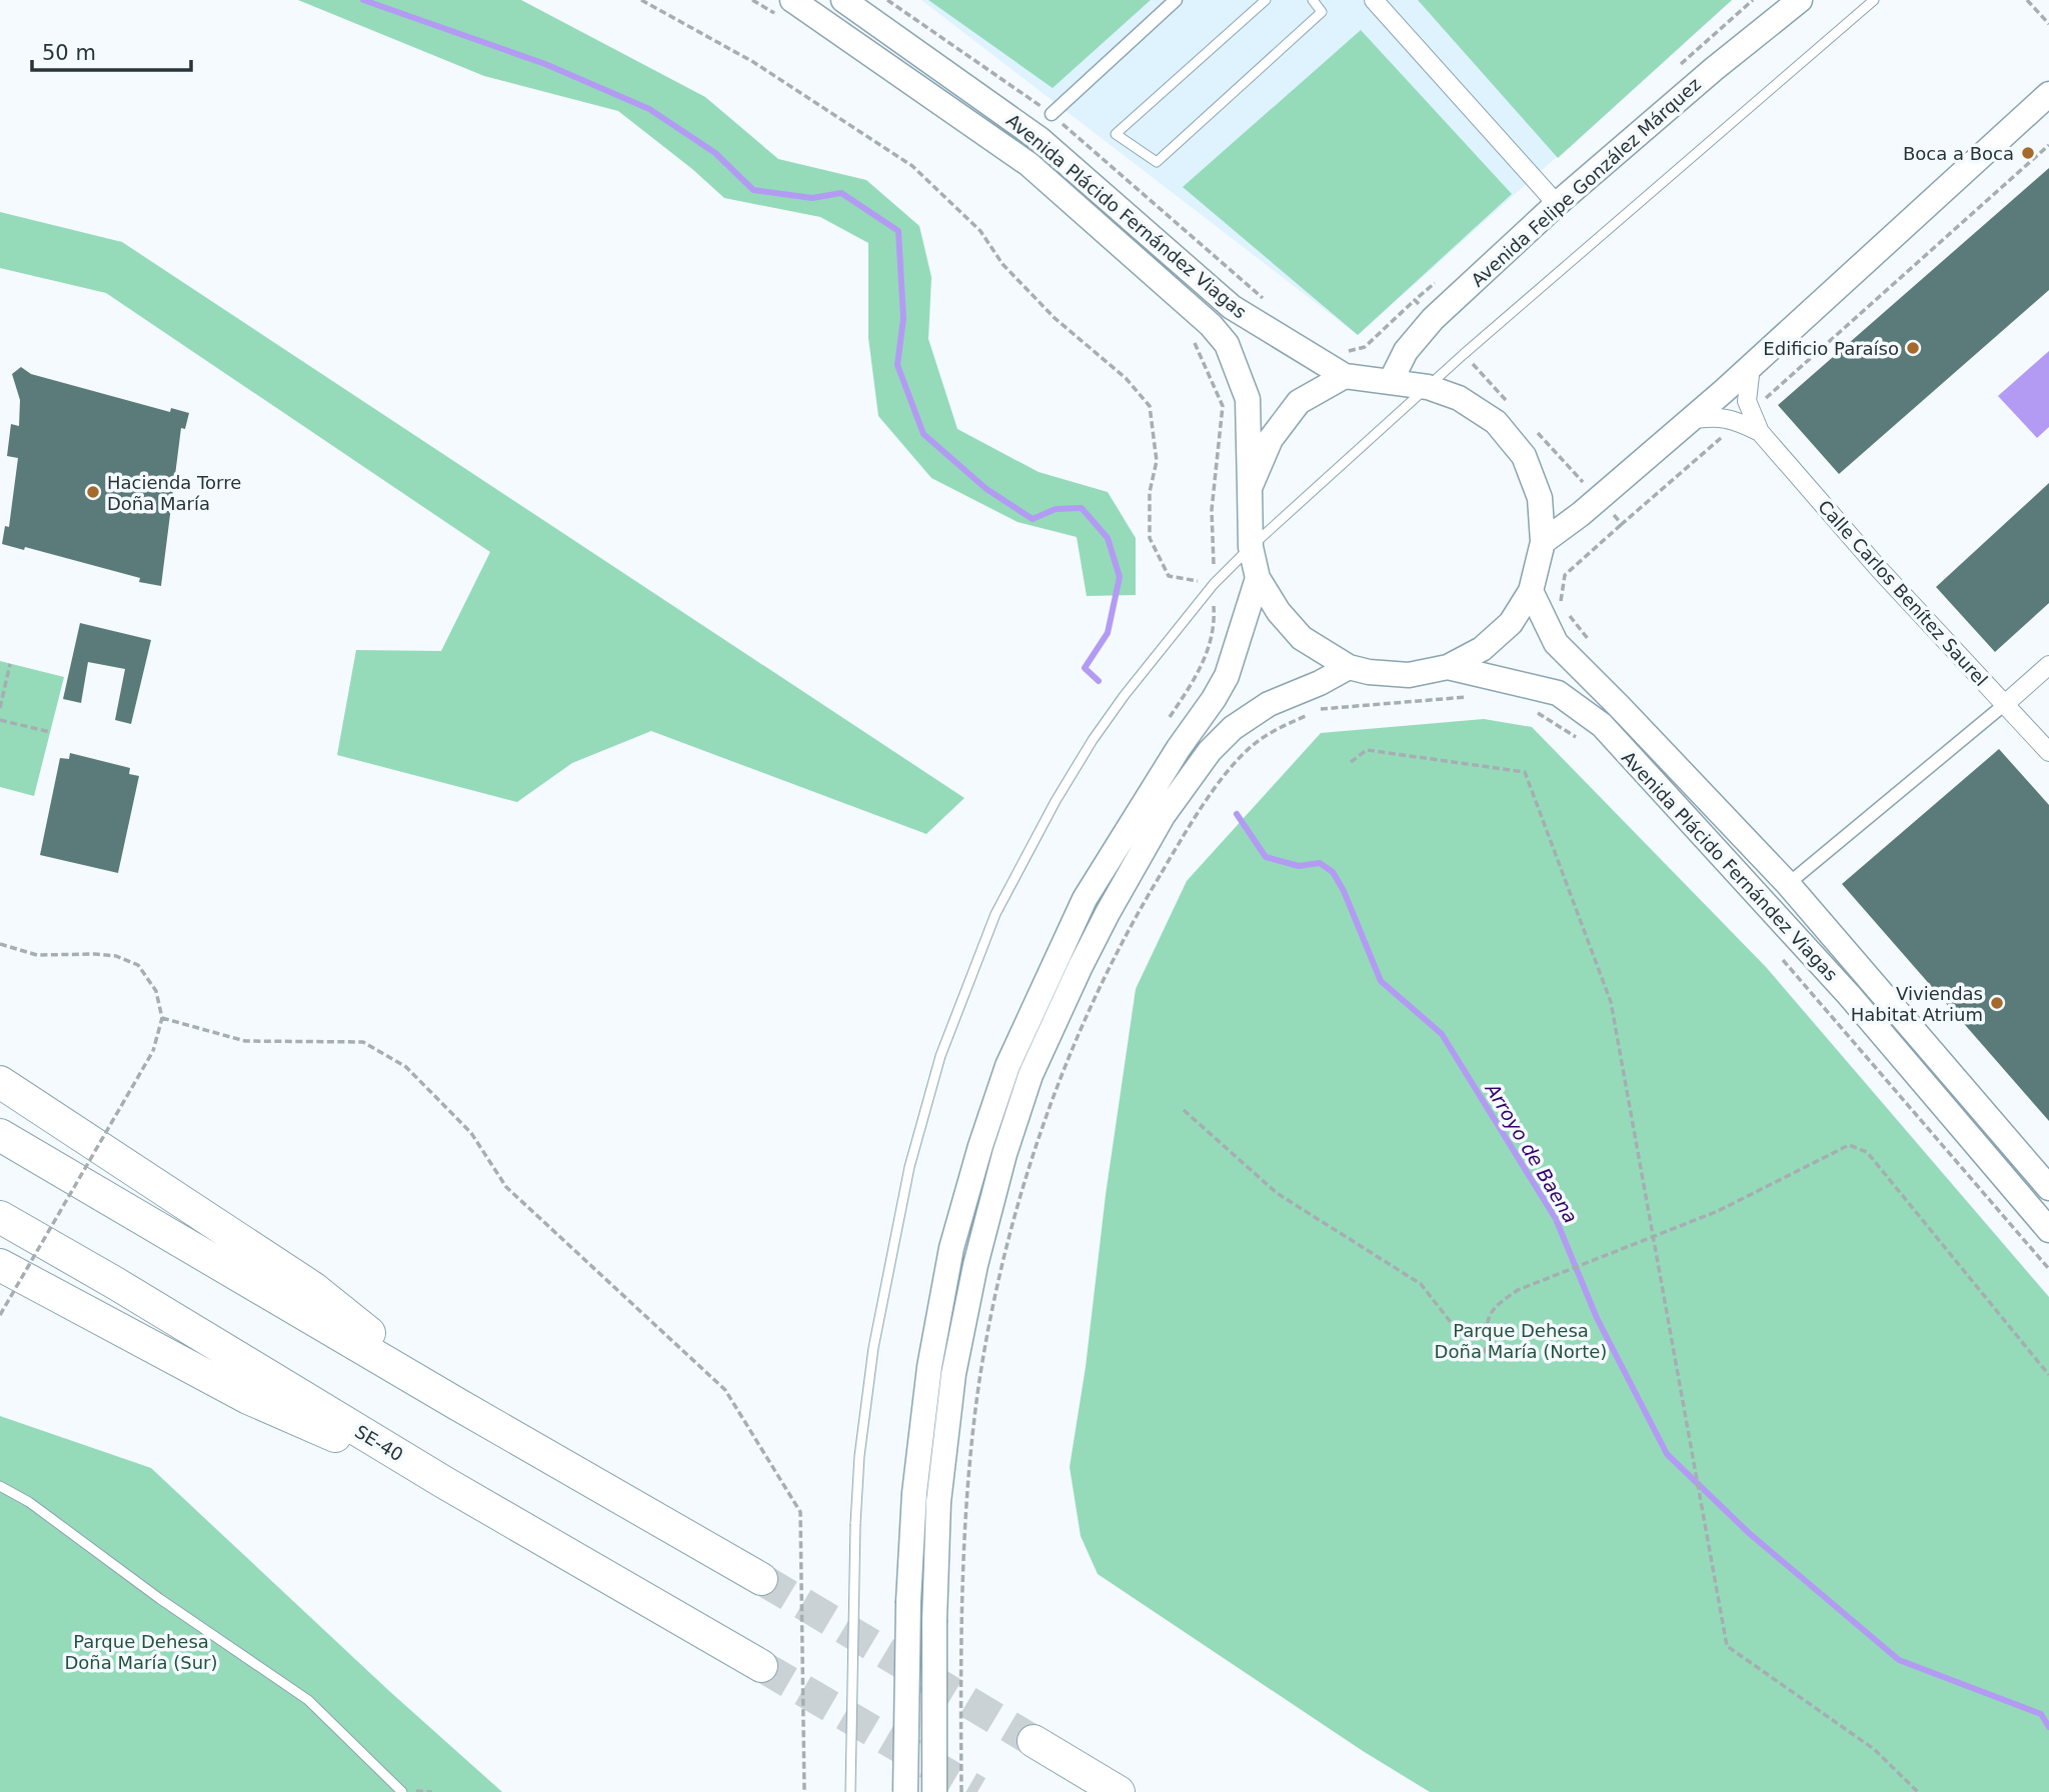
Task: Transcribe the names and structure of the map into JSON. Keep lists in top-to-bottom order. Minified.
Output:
{"streets":{"highway":["SE-40"],"main road":["Avenida Felipe González Márquez","Avenida Plácido Fernández Viagas"],"street":["Calle Carlos Benítez Saurel"]},"water":["Arroyo de Baena"],"parks":["Parque Dehesa Doña María (Norte)","Parque Dehesa Doña María (Sur)"],"places":["Boca a Boca","Edificio Paraíso","Hacienda Torre Doña María","Viviendas Habitat Atrium"],"scale_bar":"50 m"}
